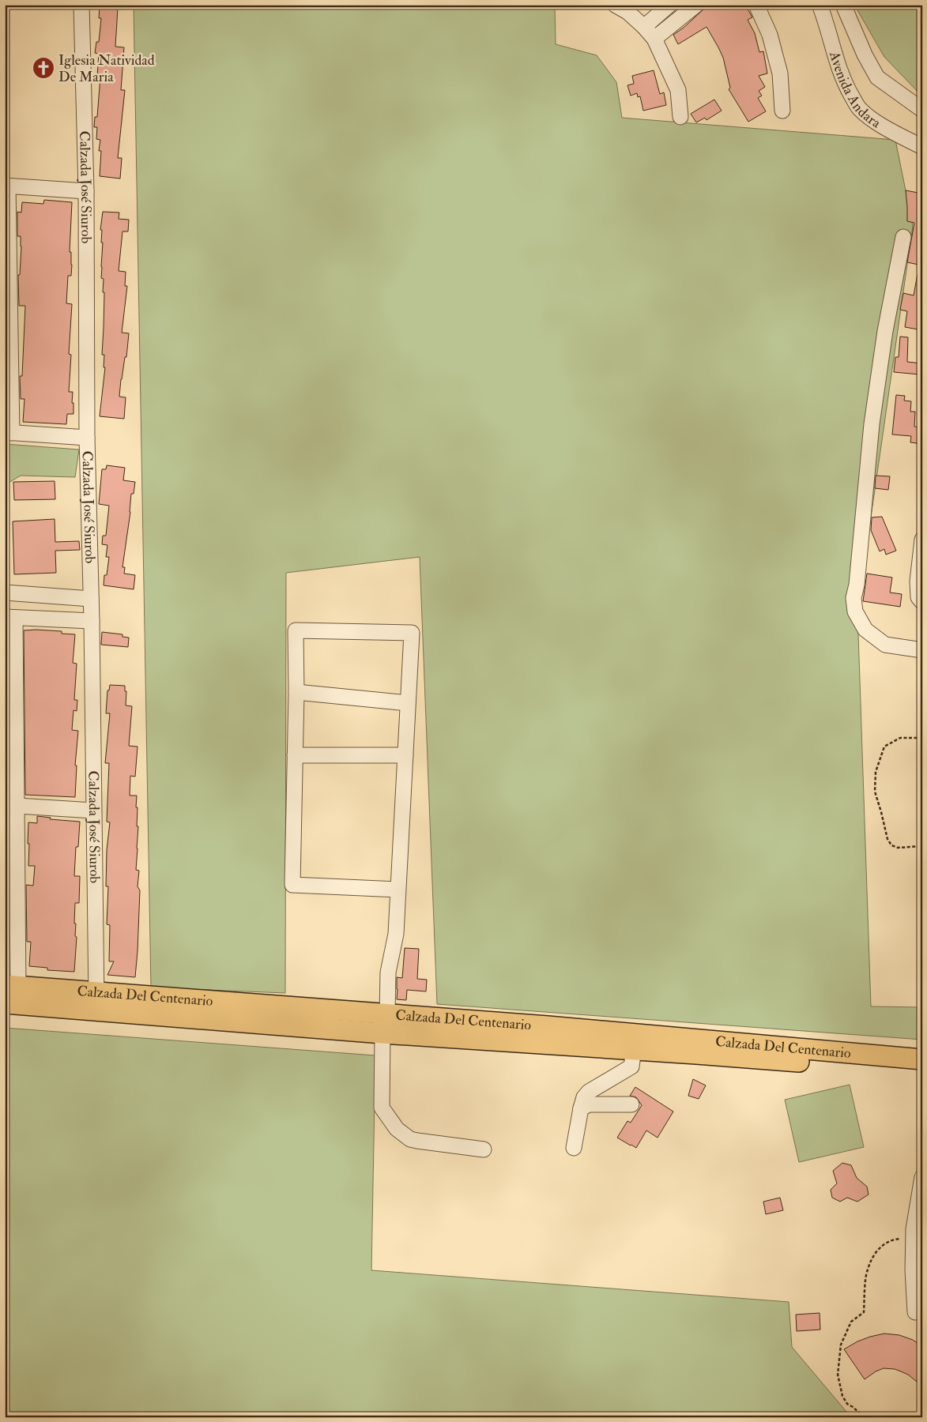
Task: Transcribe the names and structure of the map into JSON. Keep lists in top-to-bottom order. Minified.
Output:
{"streets":{"main road":["Calzada Del Centenario"],"street":["Avenida Andara","Calzada José Siurob"]},"crossings":[["Calzada José Siurob","Calzada Del Centenario"]],"places":{"church":["Iglesia Natividad De Maria"]}}
